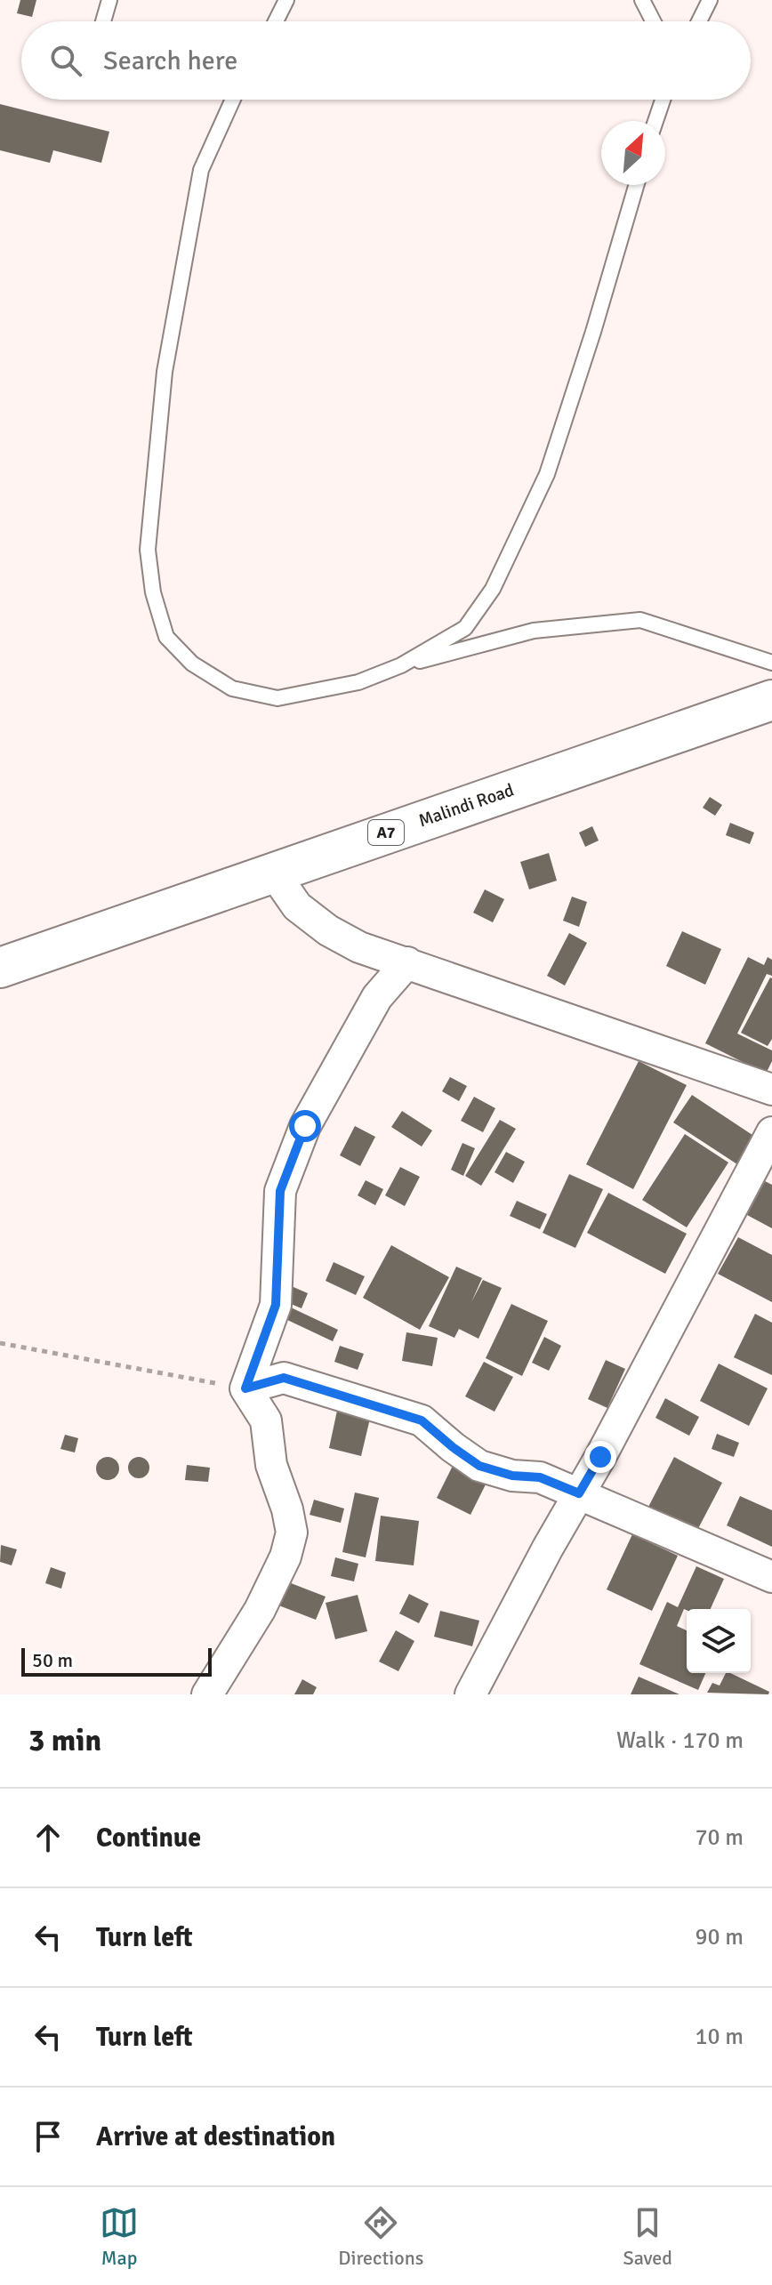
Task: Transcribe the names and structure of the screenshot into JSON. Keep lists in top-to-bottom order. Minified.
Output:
{"streets":{"highway":["Malindi Road","A7"]},"scale_bar":"50 m","north":"top right","page":{"search":"Search here","scale":"50 m","heading":["3 min","Walk · 170 m"],"list":[["Continue","70 m"],["Turn left","90 m"],["Turn left","10 m"],"Arrive at destination"],"nav":["Map","Directions","Saved"]}}
